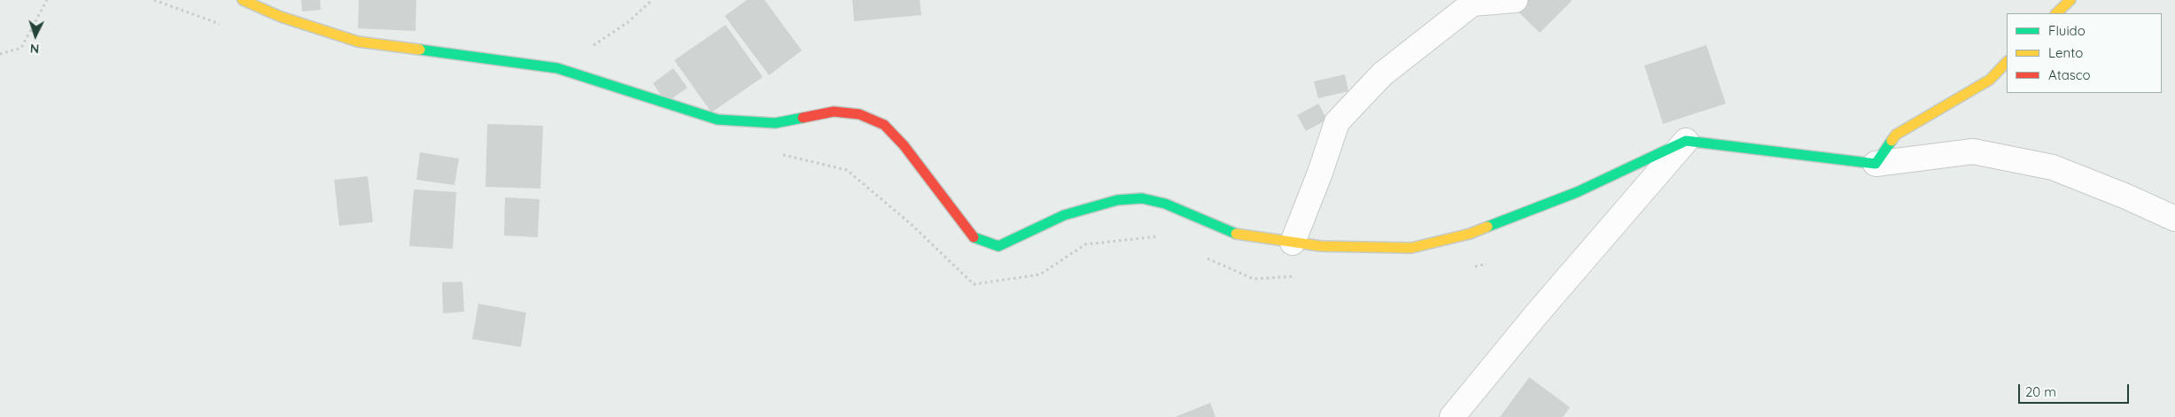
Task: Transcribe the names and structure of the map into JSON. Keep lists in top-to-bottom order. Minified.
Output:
{"legend":["Fluido","Lento","Atasco"],"scale_bar":"20 m","north":"bottom"}
